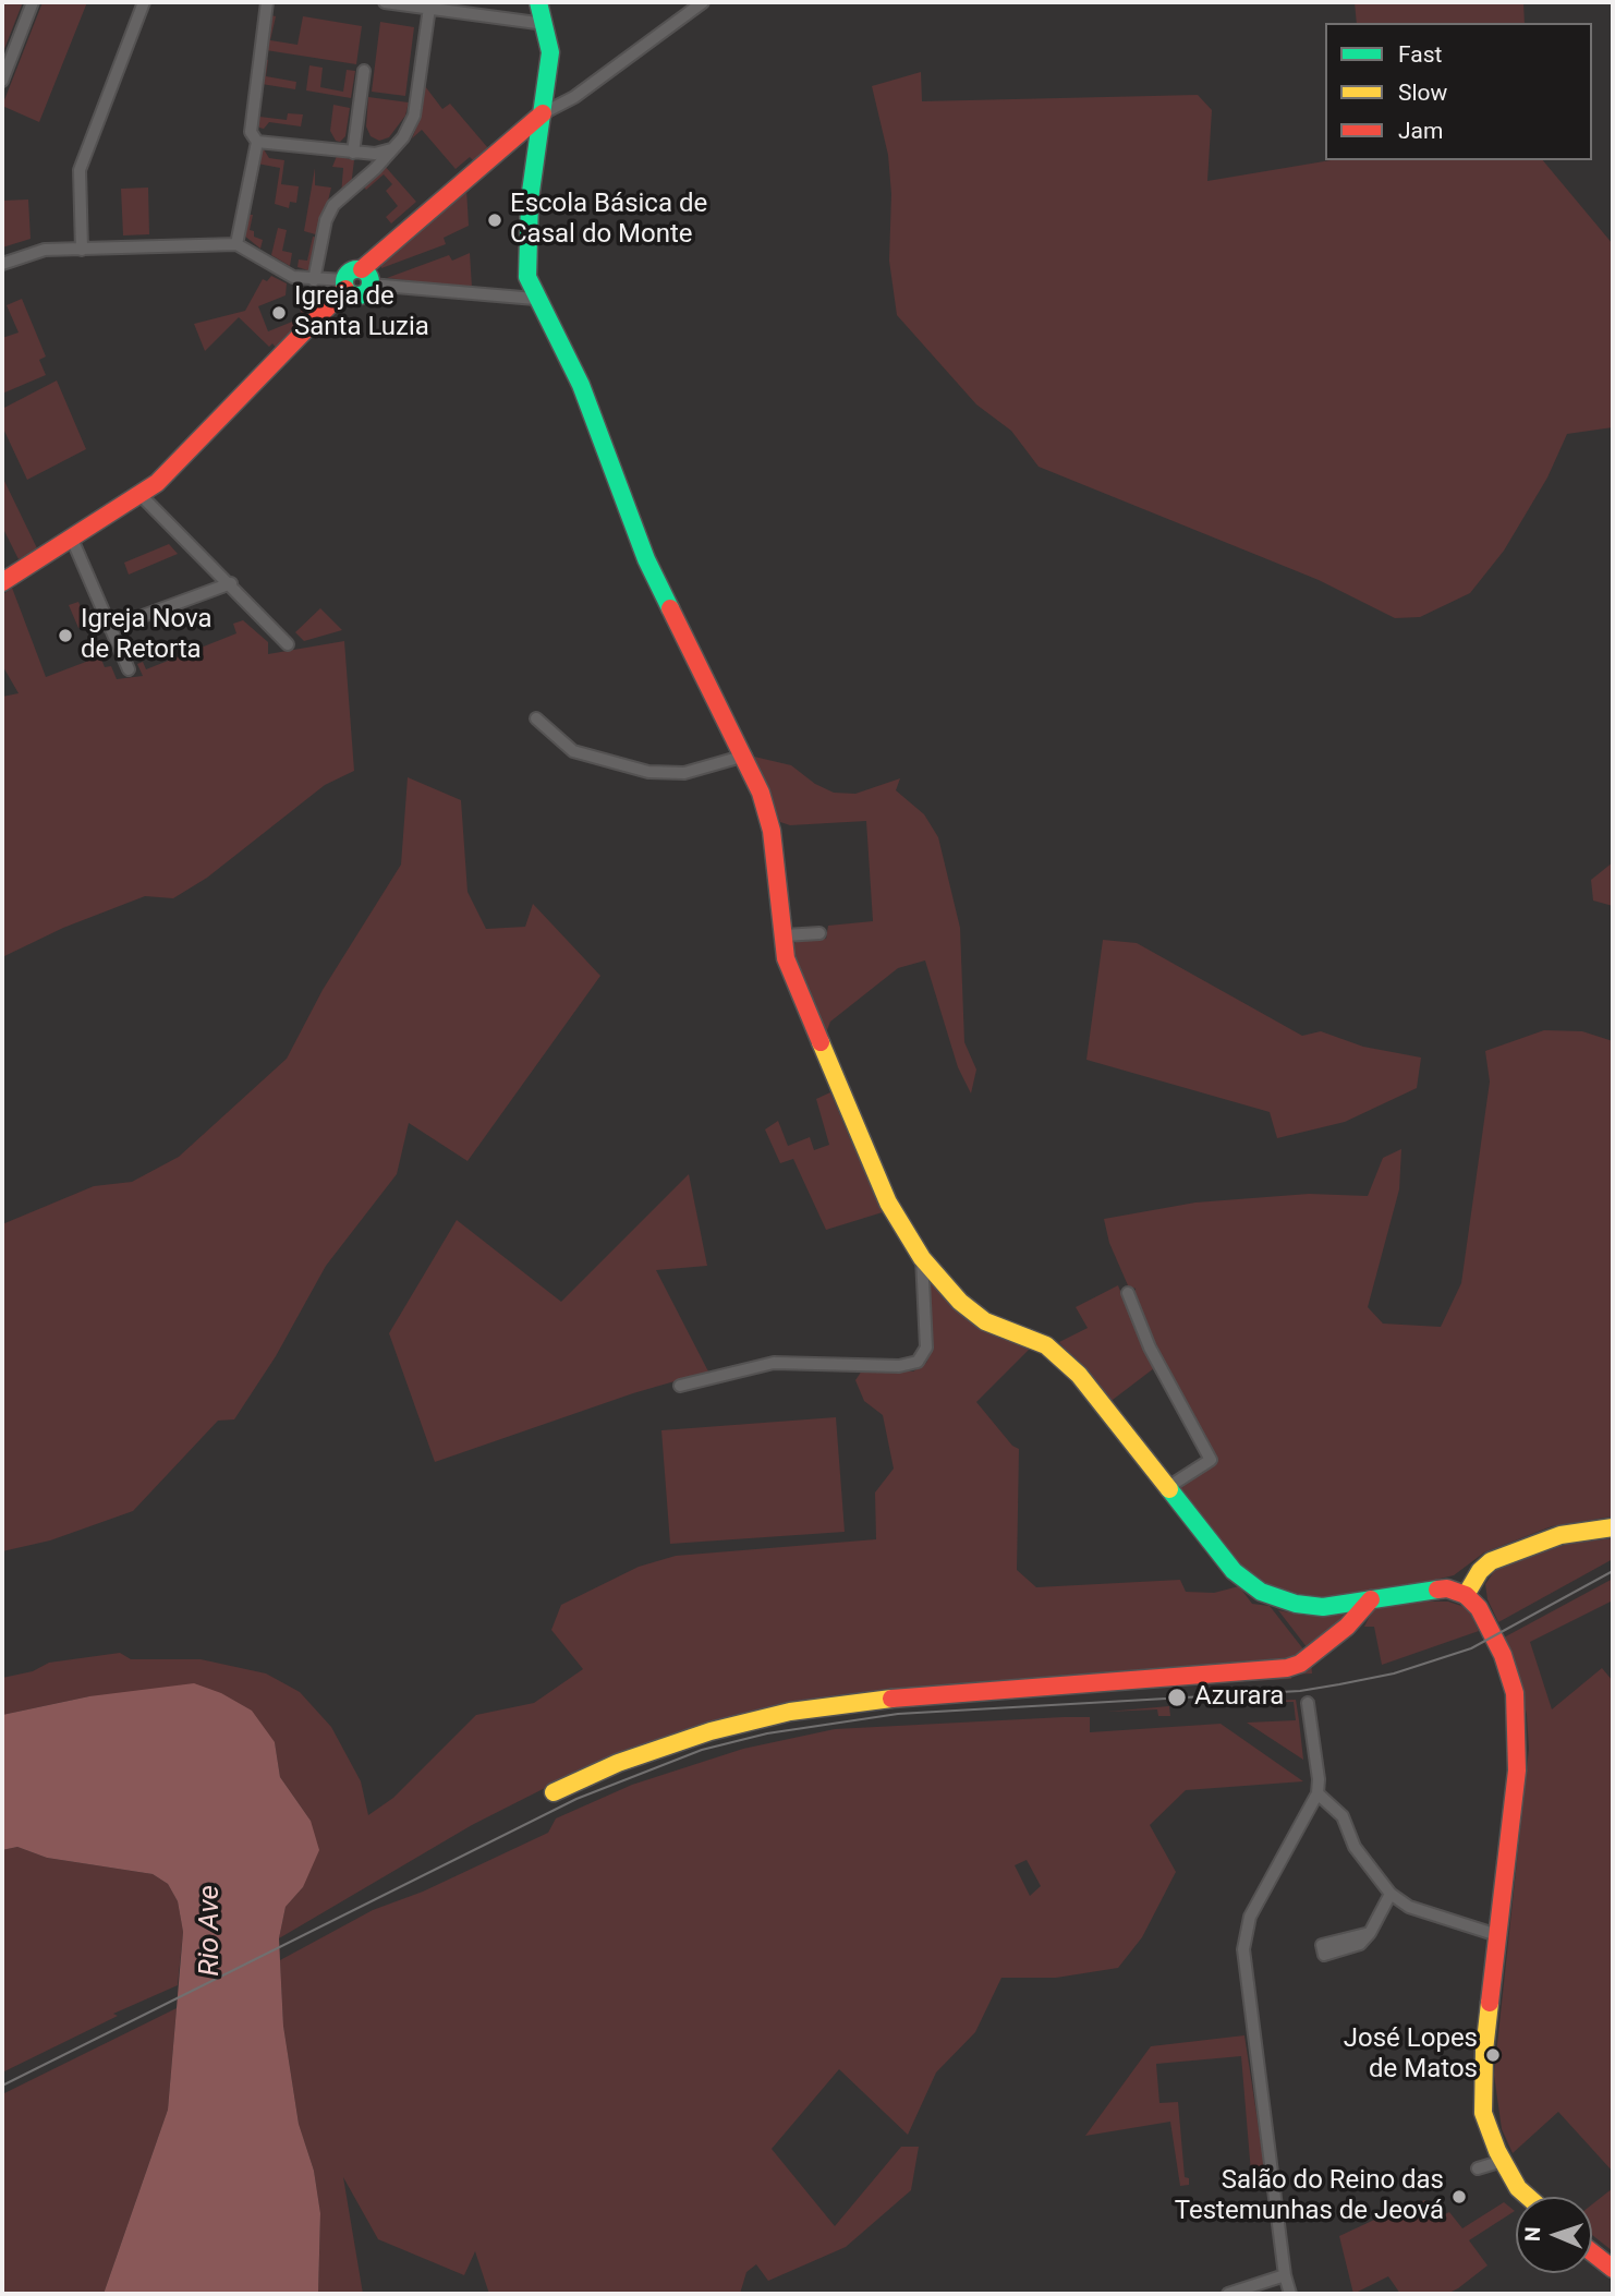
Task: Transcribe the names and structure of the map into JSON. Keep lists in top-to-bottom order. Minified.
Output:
{"water":["Rio Ave"],"places":["Escola Básica de Casal do Monte","Igreja de Santa Luzia","Igreja Nova de Retorta","Azurara","José Lopes de Matos","Salão do Reino das Testemunhas de Jeová"],"legend":["Fast","Slow","Jam"],"north":"left"}
